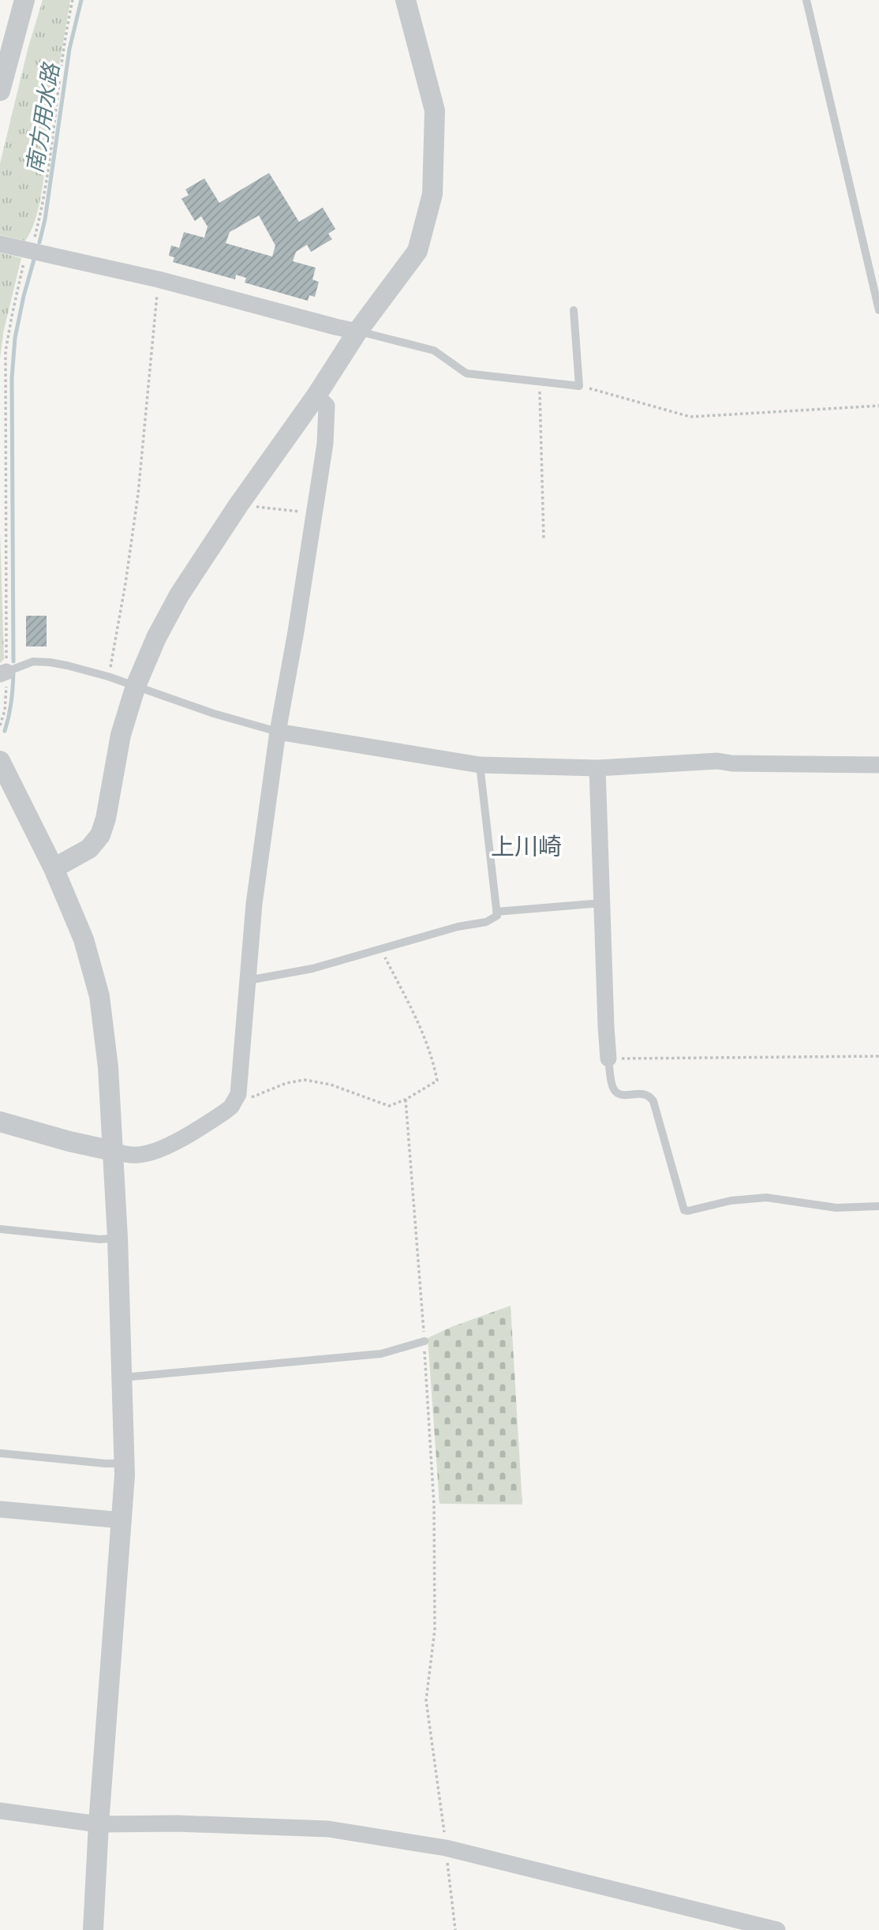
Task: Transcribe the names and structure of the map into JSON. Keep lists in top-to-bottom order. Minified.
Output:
{"districts":["上川崎"],"water":["南方用水路"]}
